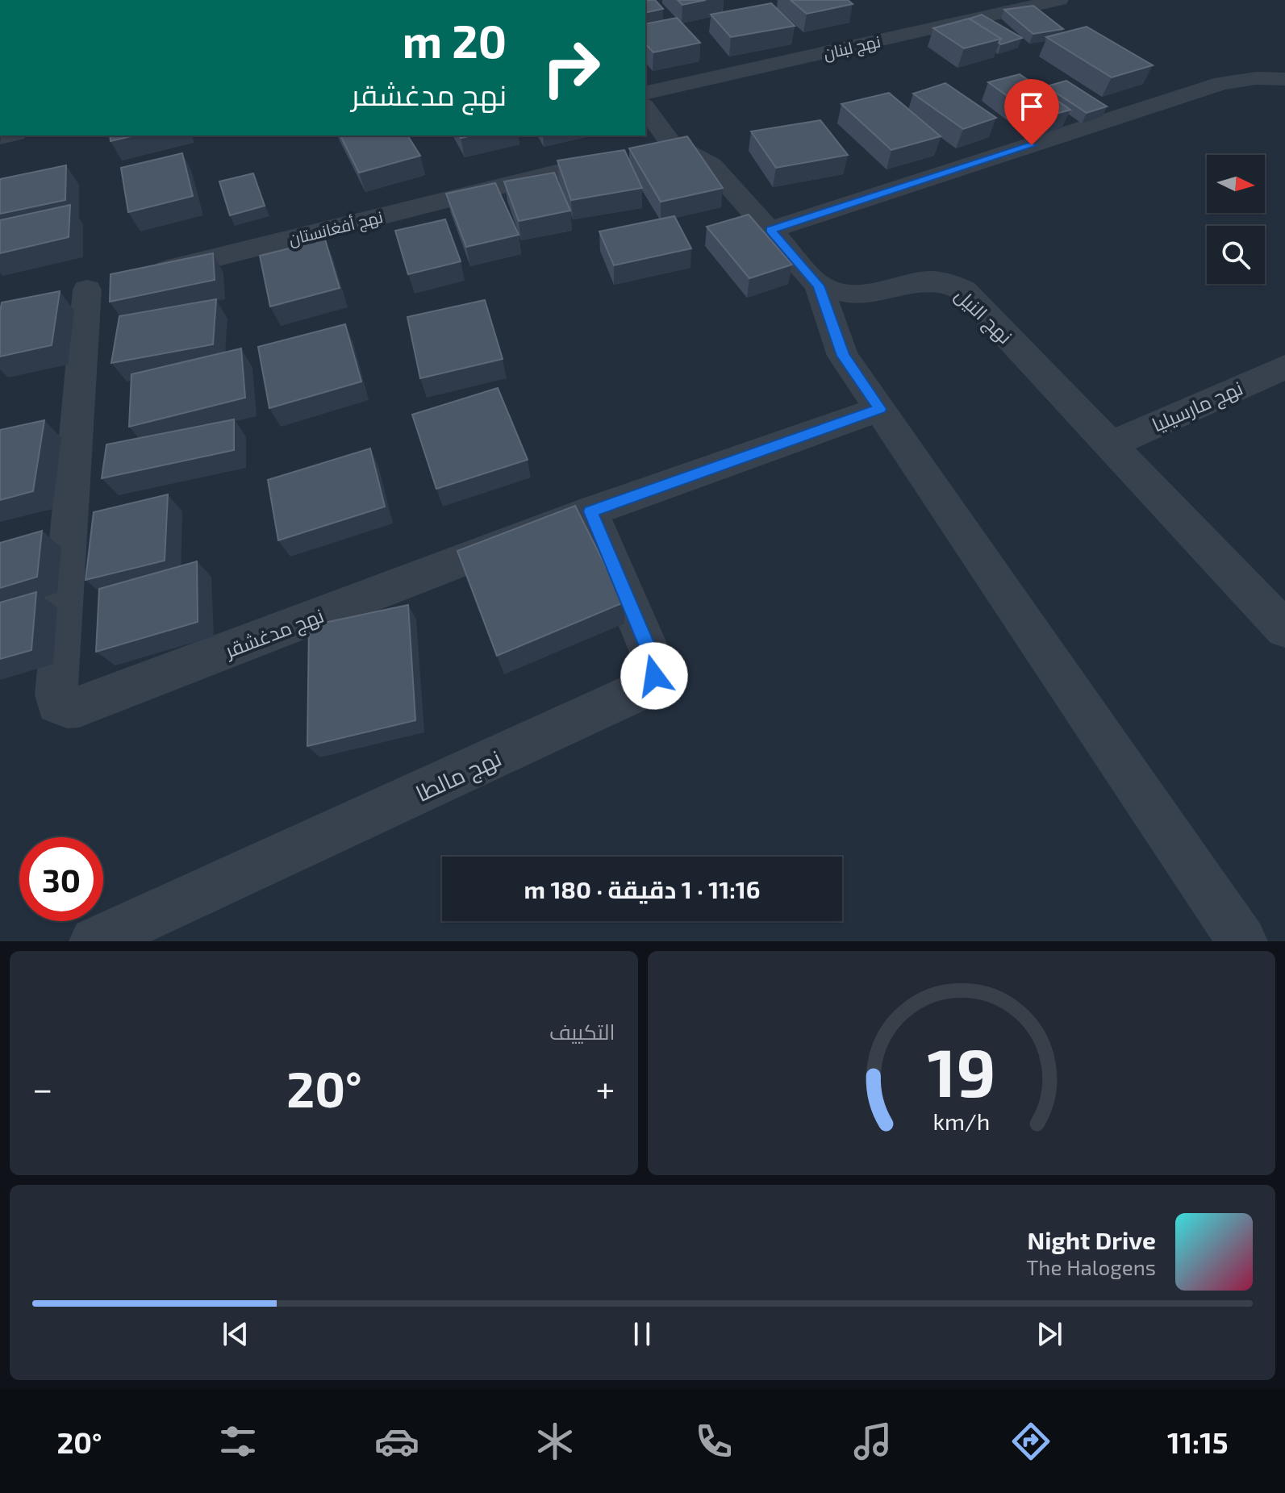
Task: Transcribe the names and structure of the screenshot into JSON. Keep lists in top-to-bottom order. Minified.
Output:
{"streets":{"street":["نهج لبنان","نهج أفغانستان","نهج النيل","نهج مارسيليا","نهج مدغشقر","نهج مالطا"]},"crossings":[["نهج النيل","نهج مارسيليا"],["نهج مدغشقر","نهج مالطا"]],"north":"right","page":{"turn":["20 m","نهج مدغشقر"],"limit":"30","trip":"11:16 · 1 دقيقة · 180 m","tile":"التكييف","heat":["−","20°","+"],"song":["Night Drive","The Halogens"],"tabs":["11:15","20°"],"gauge":["19","km/h"]}}
